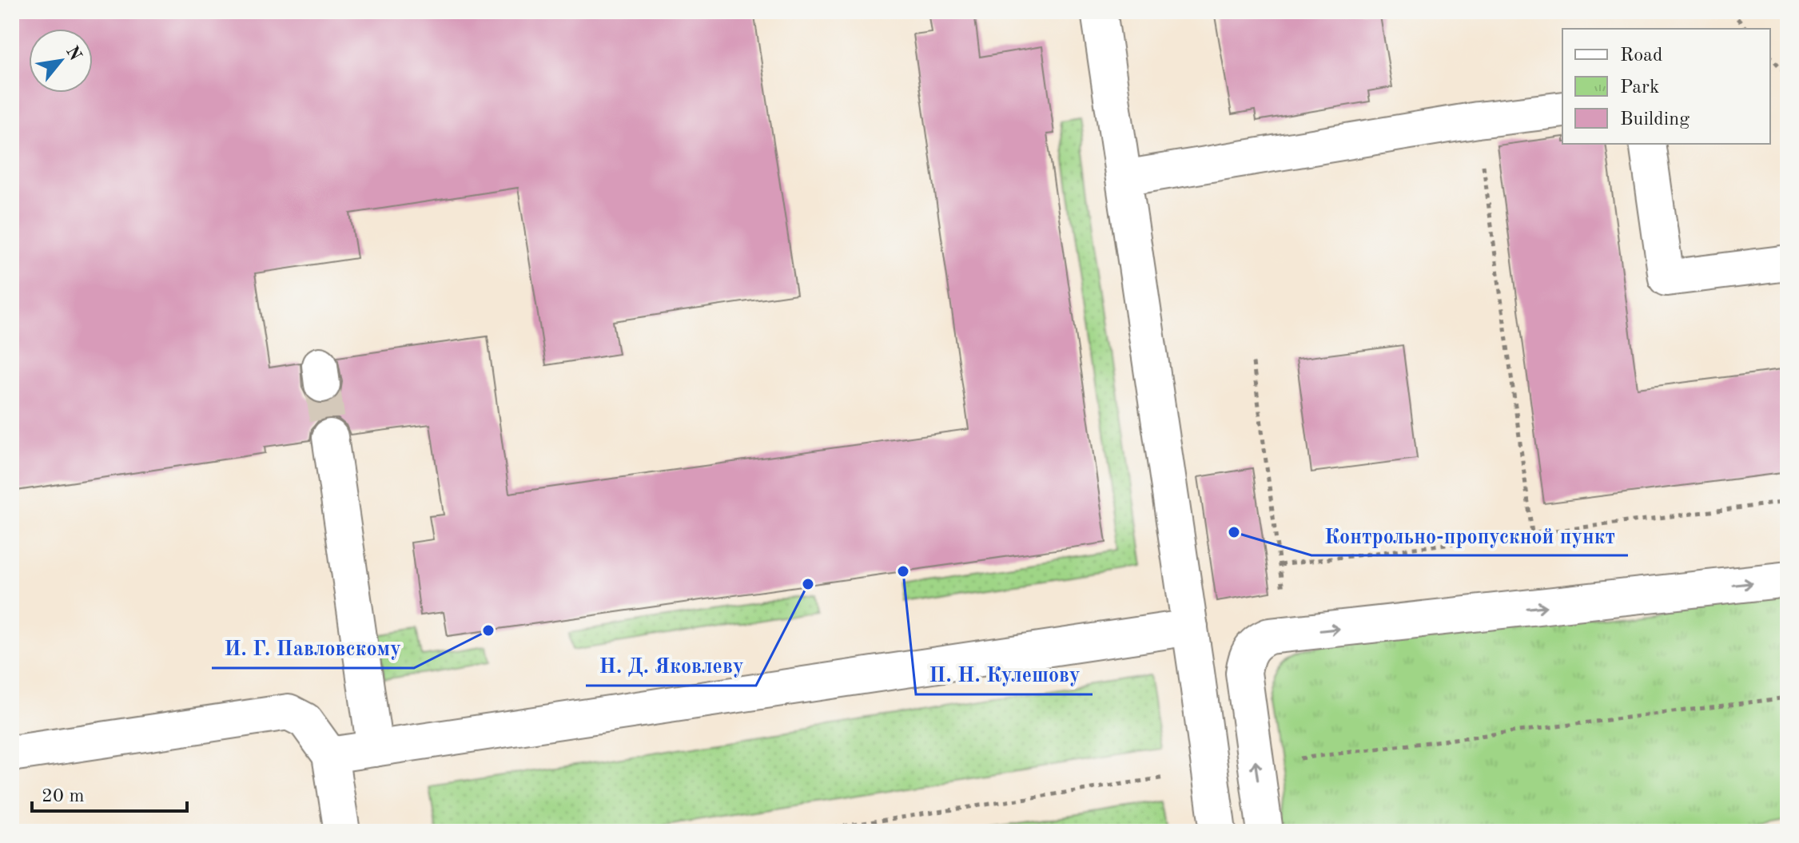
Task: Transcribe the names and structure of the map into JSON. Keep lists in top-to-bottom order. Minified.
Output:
{"places":["Контрольно-пропускной пункт","П. Н. Кулешову","Н. Д. Яковлеву","И. Г. Павловскому"],"legend":["Road","Park","Building"],"scale_bar":"20 m","north":"top right"}
